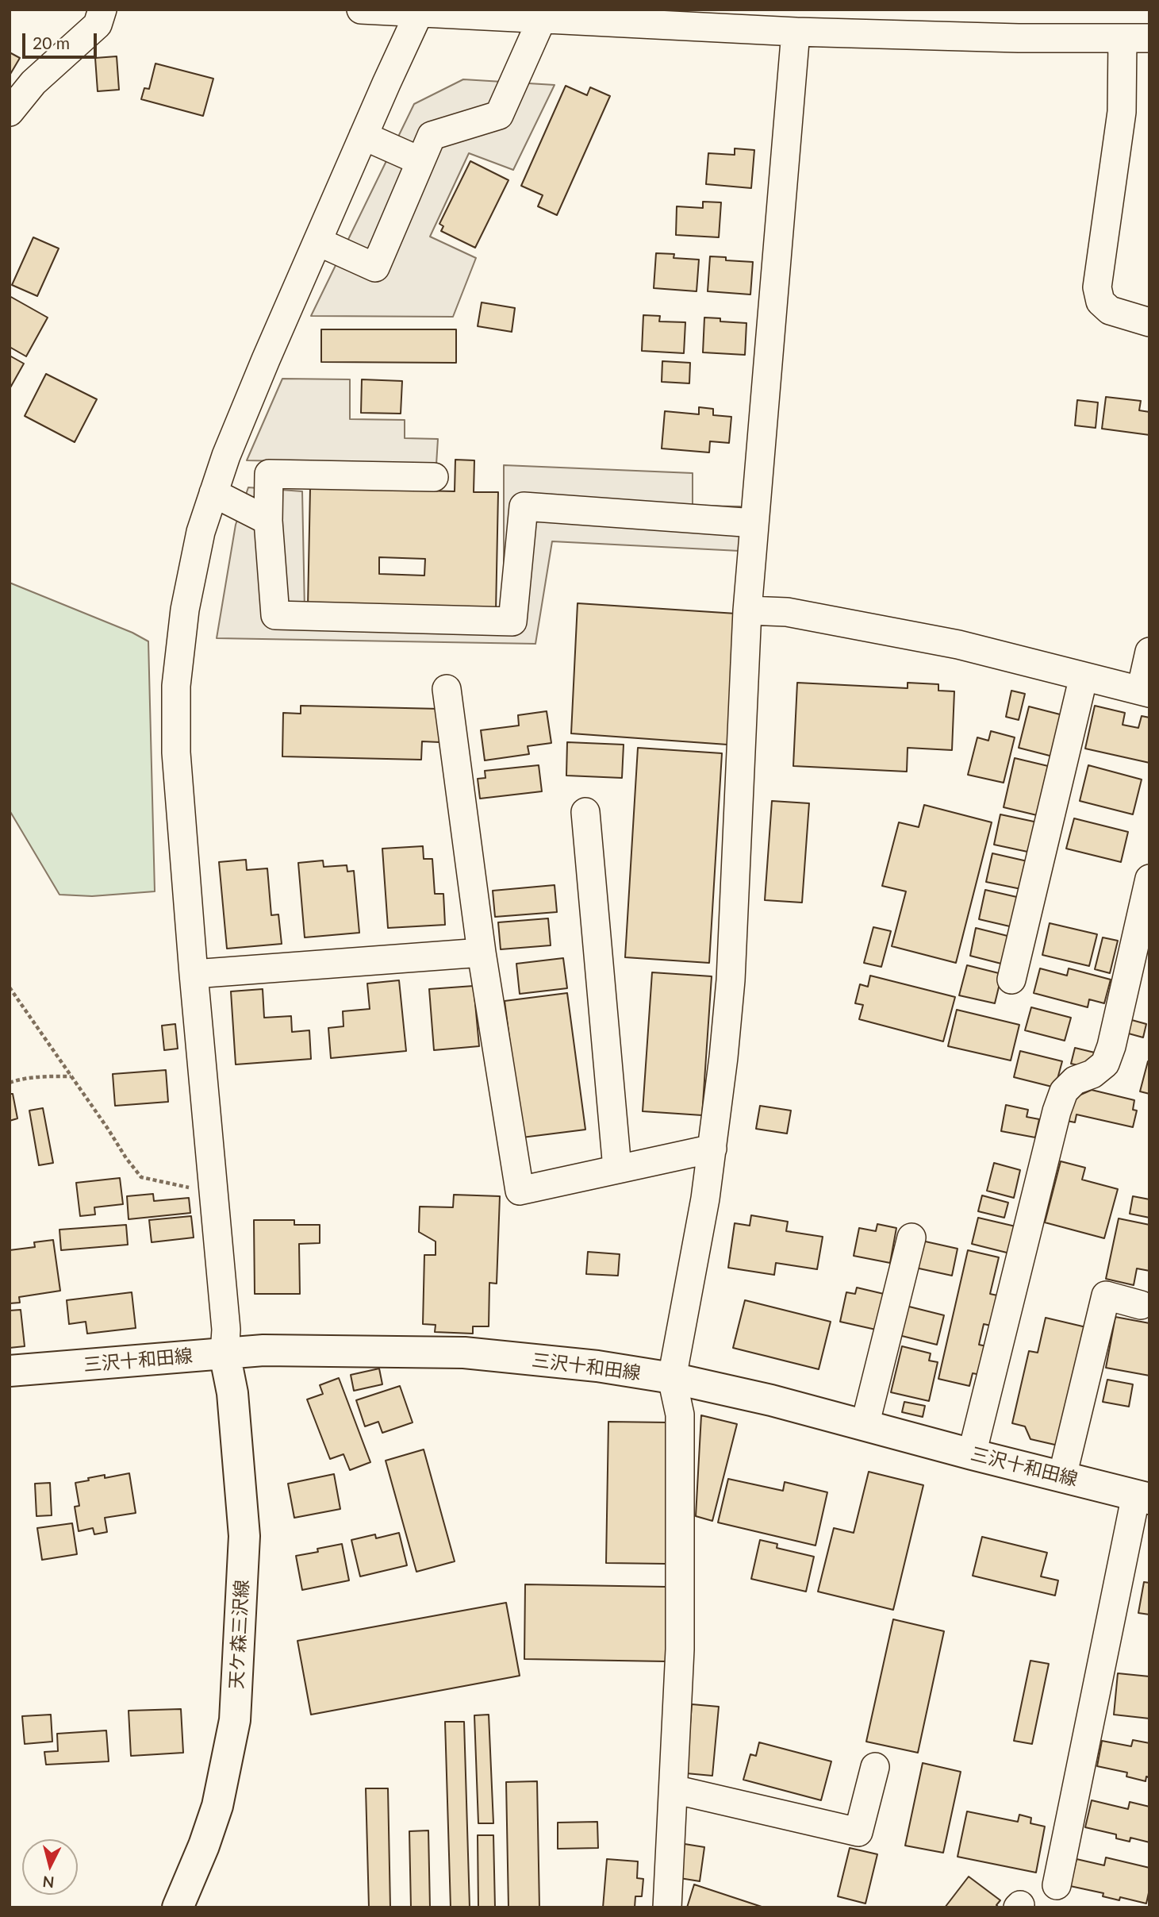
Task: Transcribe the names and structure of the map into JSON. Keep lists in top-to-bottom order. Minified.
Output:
{"streets":{"main road":["三沢十和田線","天ケ森三沢線"]},"crossings":[["三沢十和田線","天ケ森三沢線"]],"scale_bar":"20 m","north":"bottom"}
